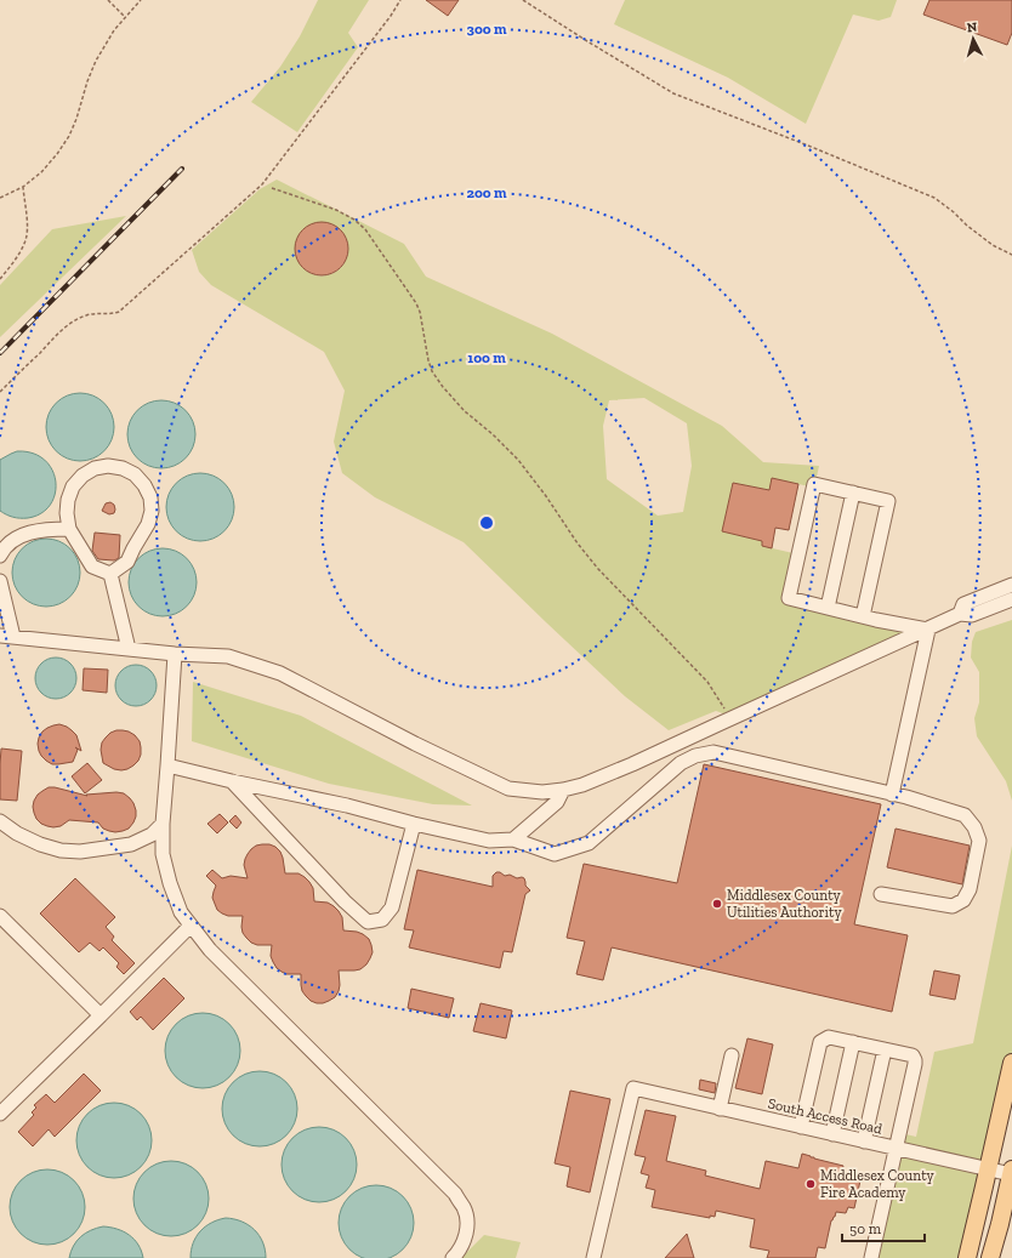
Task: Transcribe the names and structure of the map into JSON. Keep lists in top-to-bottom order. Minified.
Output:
{"streets":{"lane":["South Access Road"]},"places":["Middlesex County Utilities Authority","Middlesex County Fire Academy"],"scale_bar":"50 m","north":"top","rings":["300 m","200 m","100 m"]}
